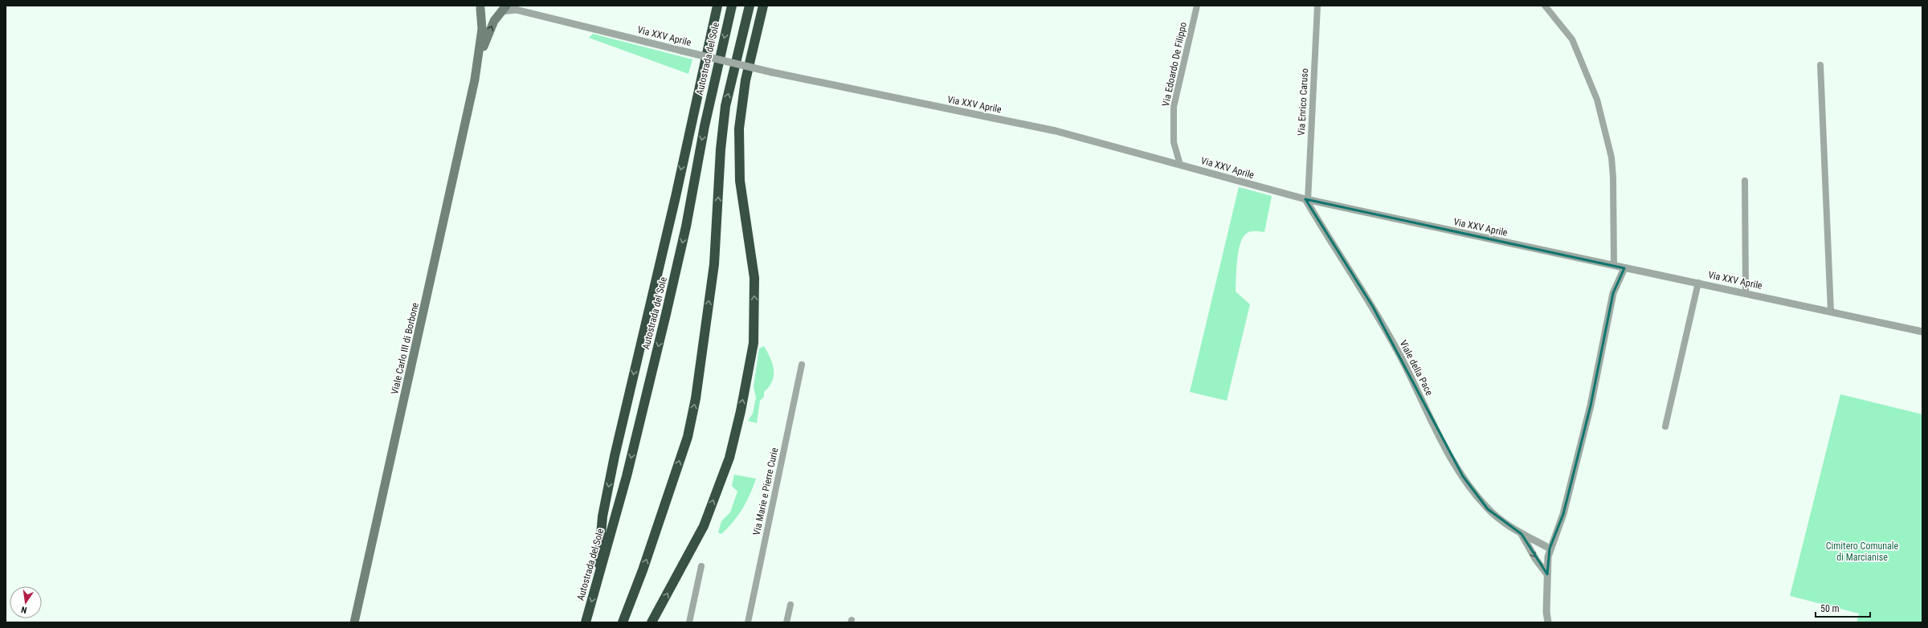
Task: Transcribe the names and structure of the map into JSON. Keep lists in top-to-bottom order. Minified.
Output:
{"streets":{"highway":["Autostrada del Sole"],"main road":["Viale Carlo III di Borbone"],"street":["Via XXV Aprile","Via Edoardo De Filippo","Via Enrico Caruso","Viale della Pace","Via Marie e Pierre Curie"]},"crossings":[["Via XXV Aprile","Via Edoardo De Filippo"],["Via XXV Aprile","Via Enrico Caruso"],["Via XXV Aprile","Viale Carlo III di Borbone"],["Via XXV Aprile","Viale della Pace"],["Via Enrico Caruso","Viale della Pace"]],"parks":["Cimitero Comunale di Marcianise"],"scale_bar":"50 m","north":"bottom"}
